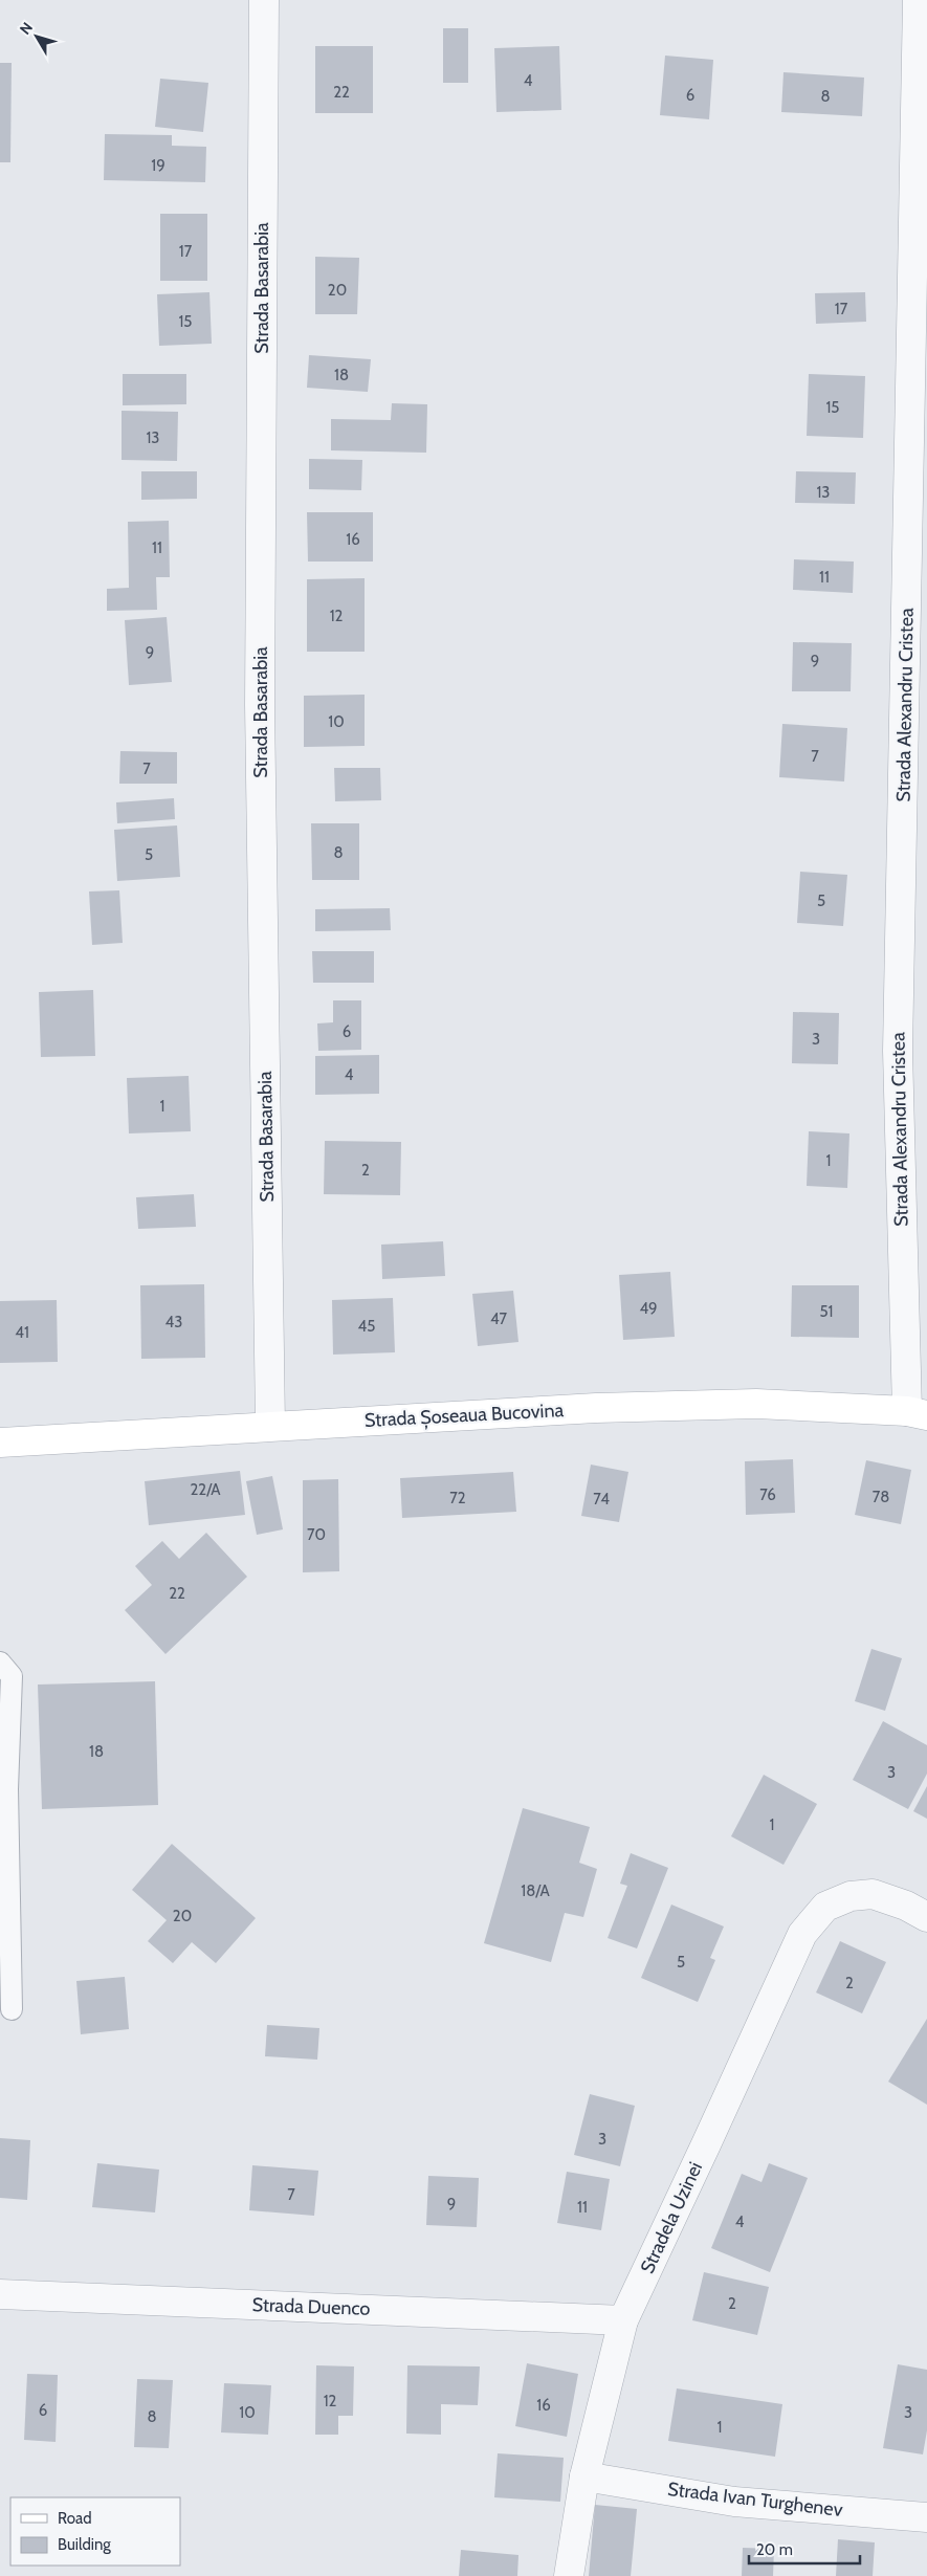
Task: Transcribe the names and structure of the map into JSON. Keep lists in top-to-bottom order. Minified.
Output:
{"streets":{"main road":["Strada Șoseaua Bucovina"],"street":["Strada Basarabia","Strada Alexandru Cristea","Stradela Uzinei","Strada Duenco","Strada Ivan Turghenev"]},"crossings":[["Strada Basarabia","Strada Șoseaua Bucovina"],["Strada Alexandru Cristea","Strada Șoseaua Bucovina"],["Stradela Uzinei","Strada Duenco"],["Stradela Uzinei","Strada Ivan Turghenev"]],"house_numbers":["4","22","6","8","19","17","20","17","15","18","15","13","13","16","11","11","12","9","9","10","7","7","8","5","5","6","3","4","1","1","2","49","51","47","43","45","41","22/A","76","78","72","74","70","22","18","3","1","18/A","20","5","2","3","7","9","11","4","2","12","16","6","10","3","8","1"],"legend":["Road","Building"],"scale_bar":"20 m","north":"top left"}
